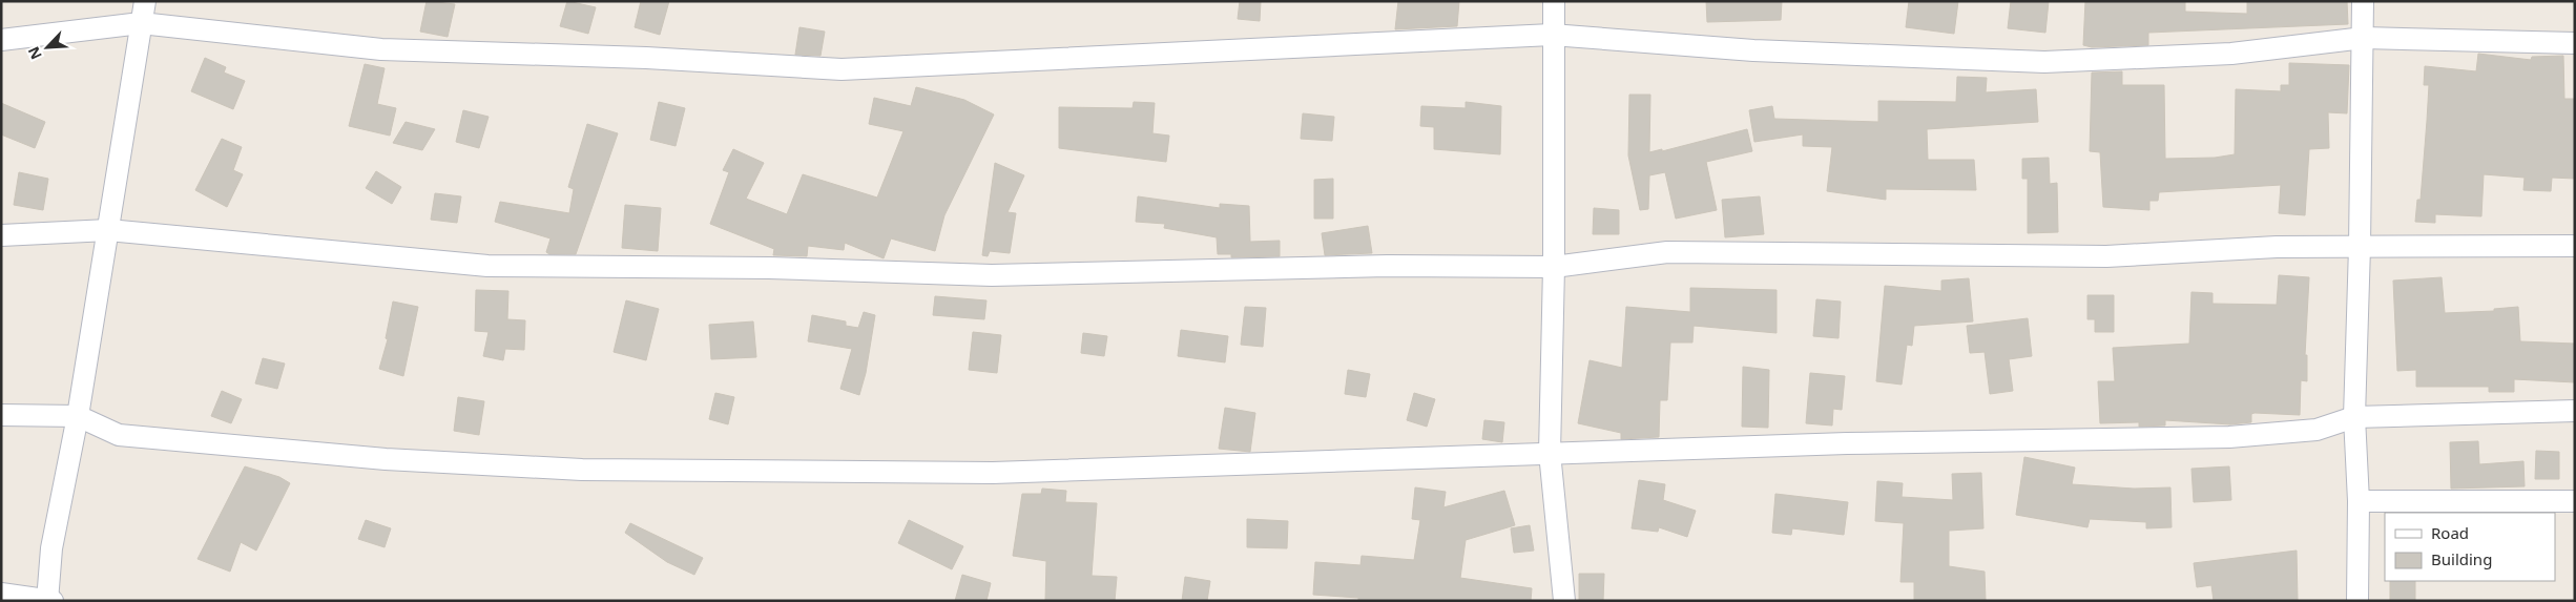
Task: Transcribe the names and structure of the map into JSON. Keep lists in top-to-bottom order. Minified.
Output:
{"legend":["Road","Building"],"north":"bottom left"}
